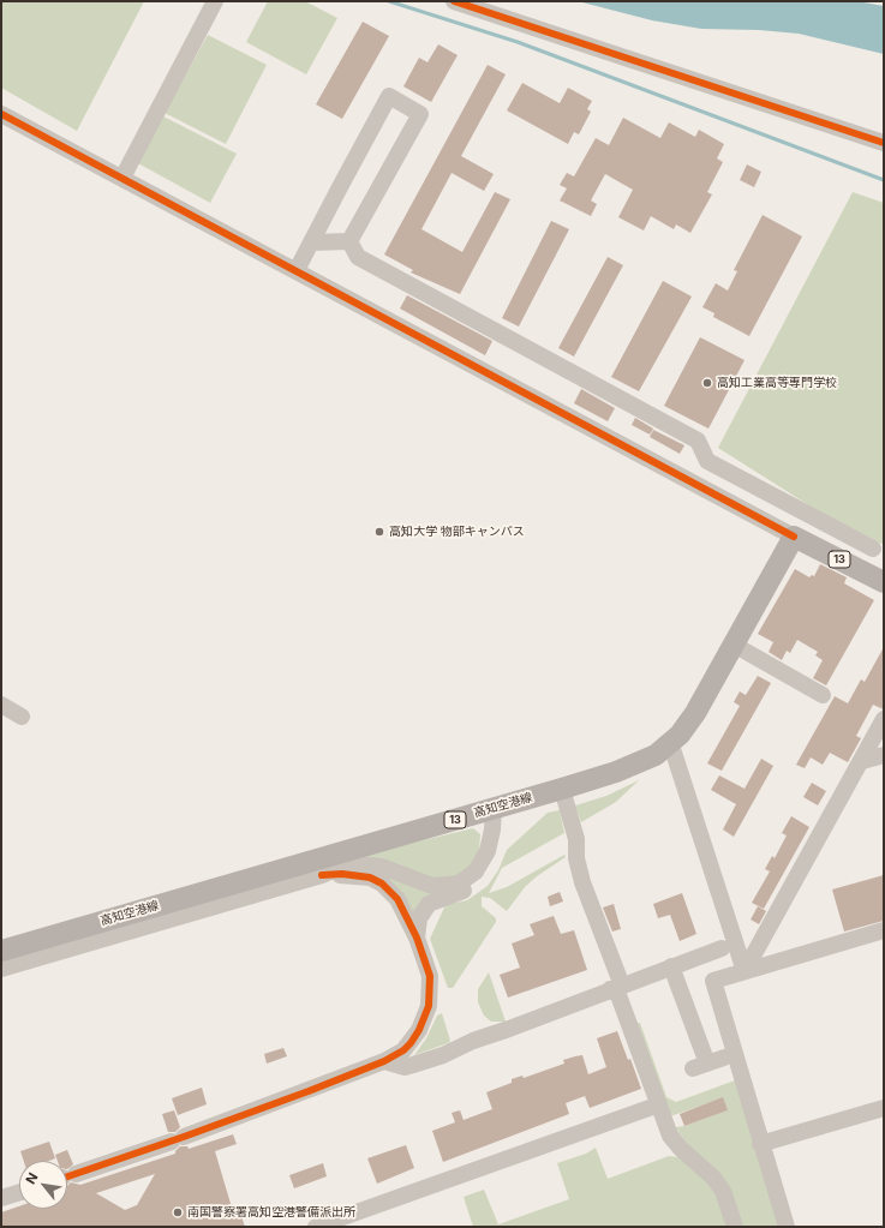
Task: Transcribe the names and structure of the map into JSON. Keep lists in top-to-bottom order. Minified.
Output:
{"streets":{"main road":["13","高知空港線"]},"crossings":[["13","高知空港線"]],"places":["高知工業高等専門学校","高知大学 物部キャンパス","南国警察署高知空港警備派出所"],"north":"top left"}
